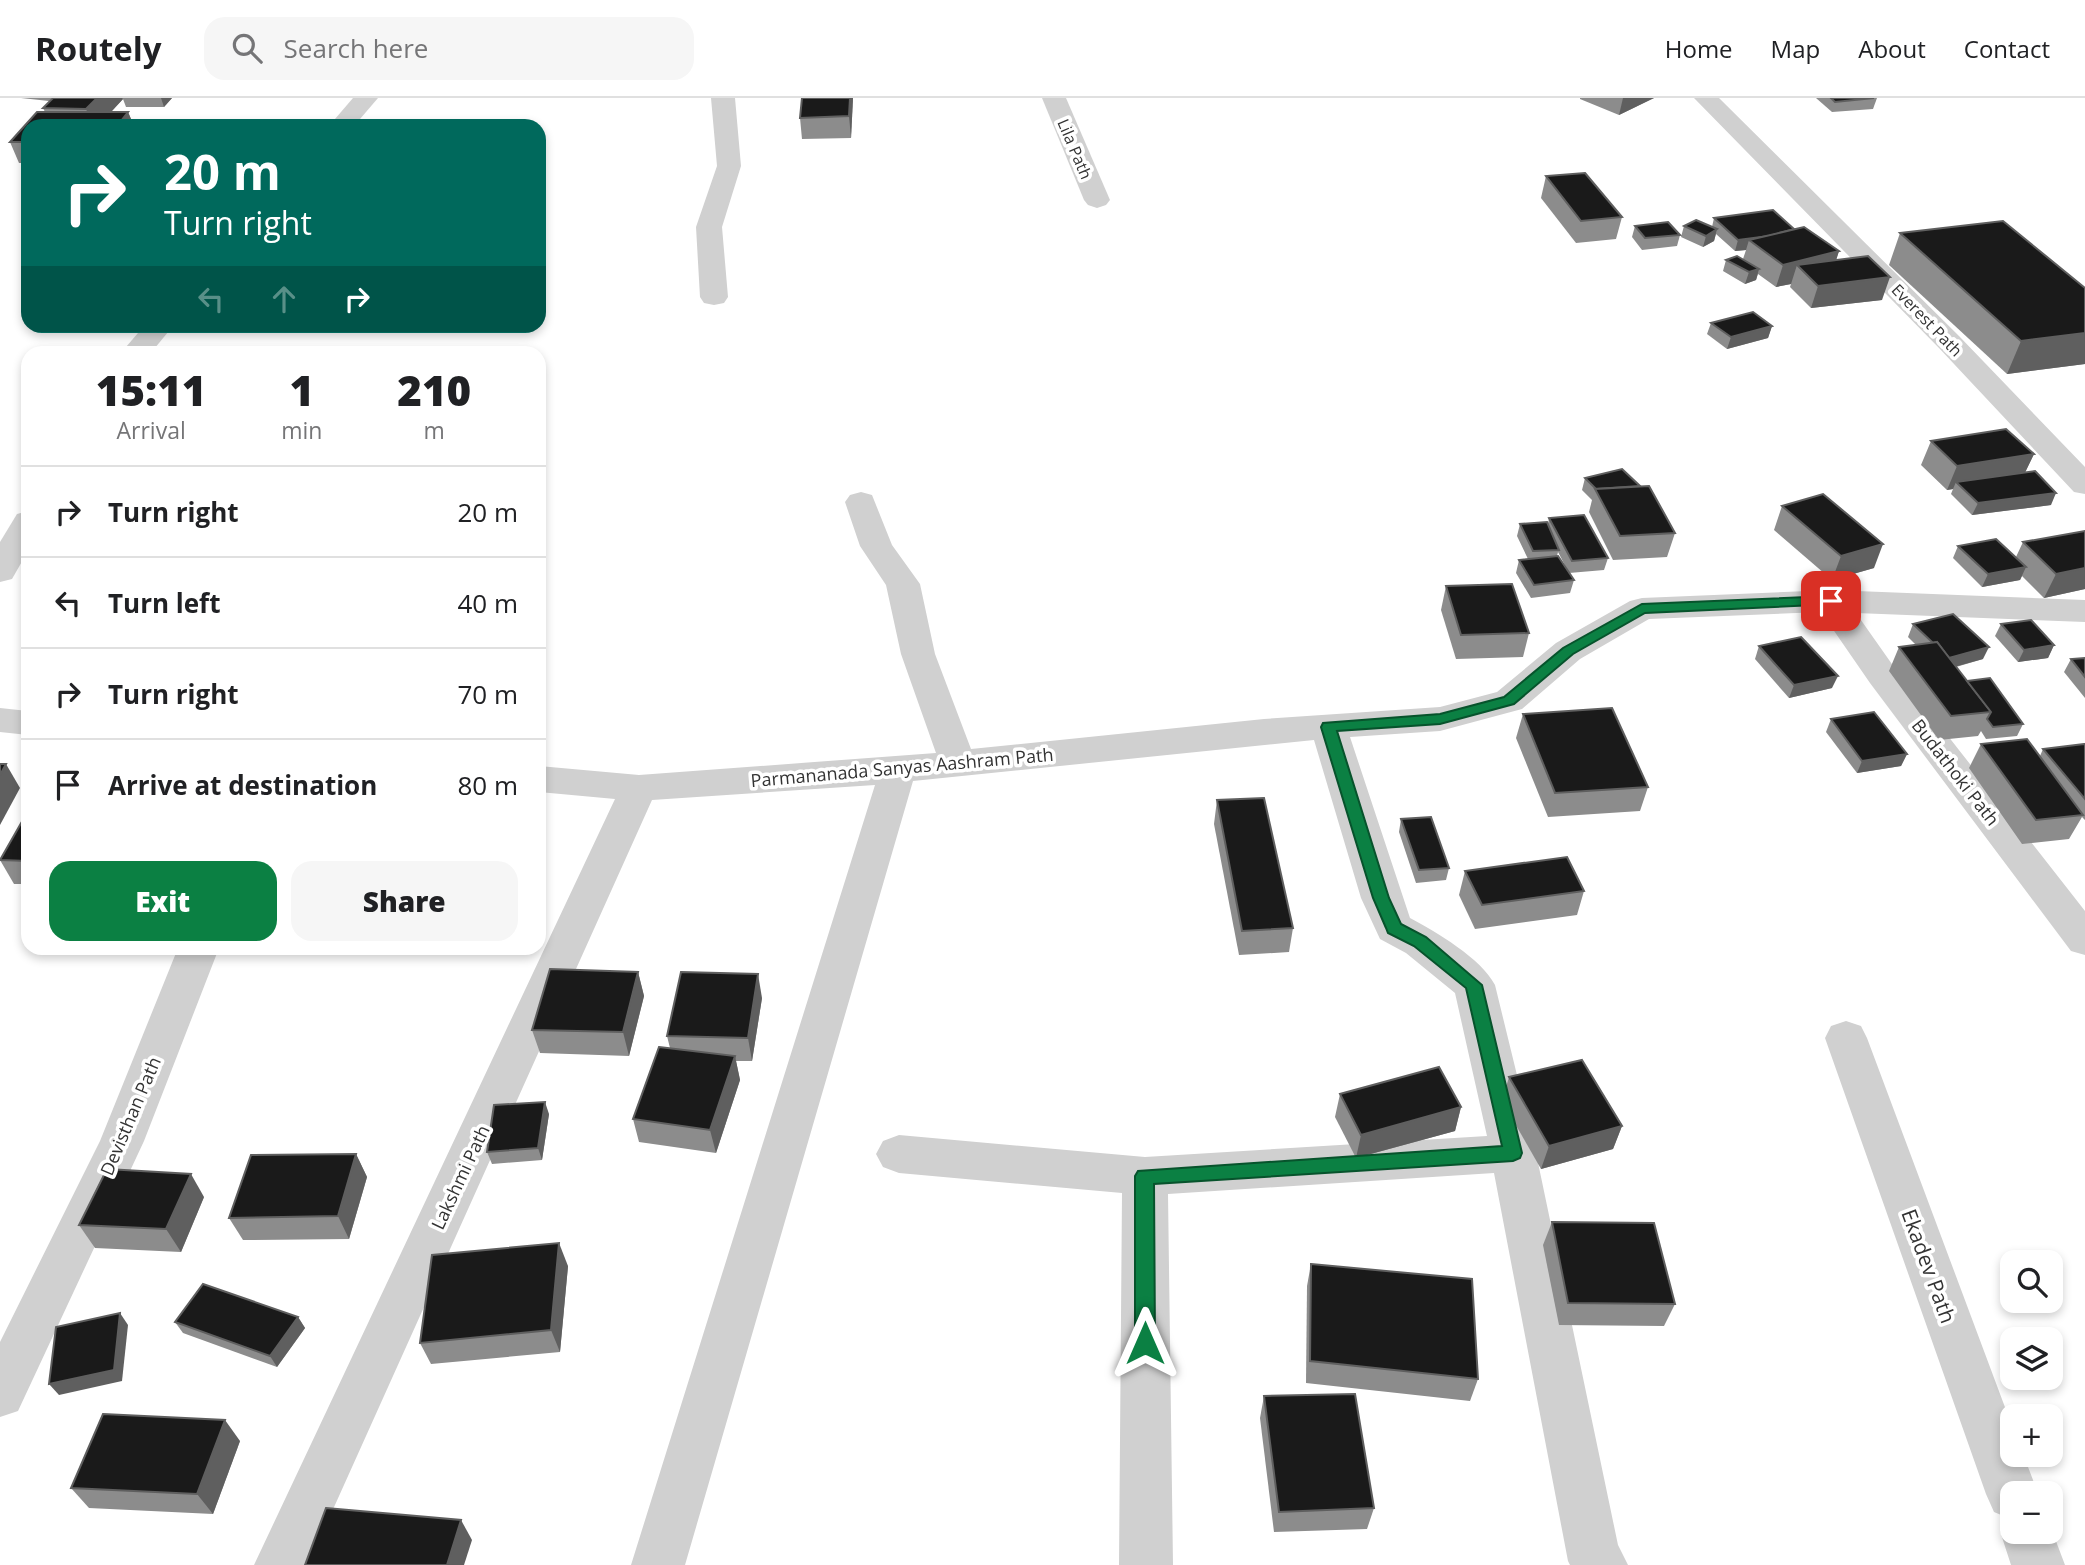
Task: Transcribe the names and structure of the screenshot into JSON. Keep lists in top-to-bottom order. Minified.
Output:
{"streets":{"street":["Lila Path","Everest Path","Parmananada Sanyas Aashram Path","Budathoki Path","Devisthan Path","Lakshmi Path","Ekadev Path"]},"crossings":[["Parmananada Sanyas Aashram Path","Budathoki Path"],["Parmananada Sanyas Aashram Path","Lakshmi Path"]],"page":{"header":"Routely","search":"Search here","nav":["Home","Map","About","Contact"],"turn":["20 m","Turn right"],"eta":["15:11","Arrival","1","min","210","m"],"list":[{"name":"Turn right","value":"20 m"},{"name":"Turn left","value":"40 m"},{"name":"Turn right","value":"70 m"},{"name":"Arrive at destination","value":"80 m"}],"buttons":["Exit","Share"],"map_buttons":["+","−"]}}
